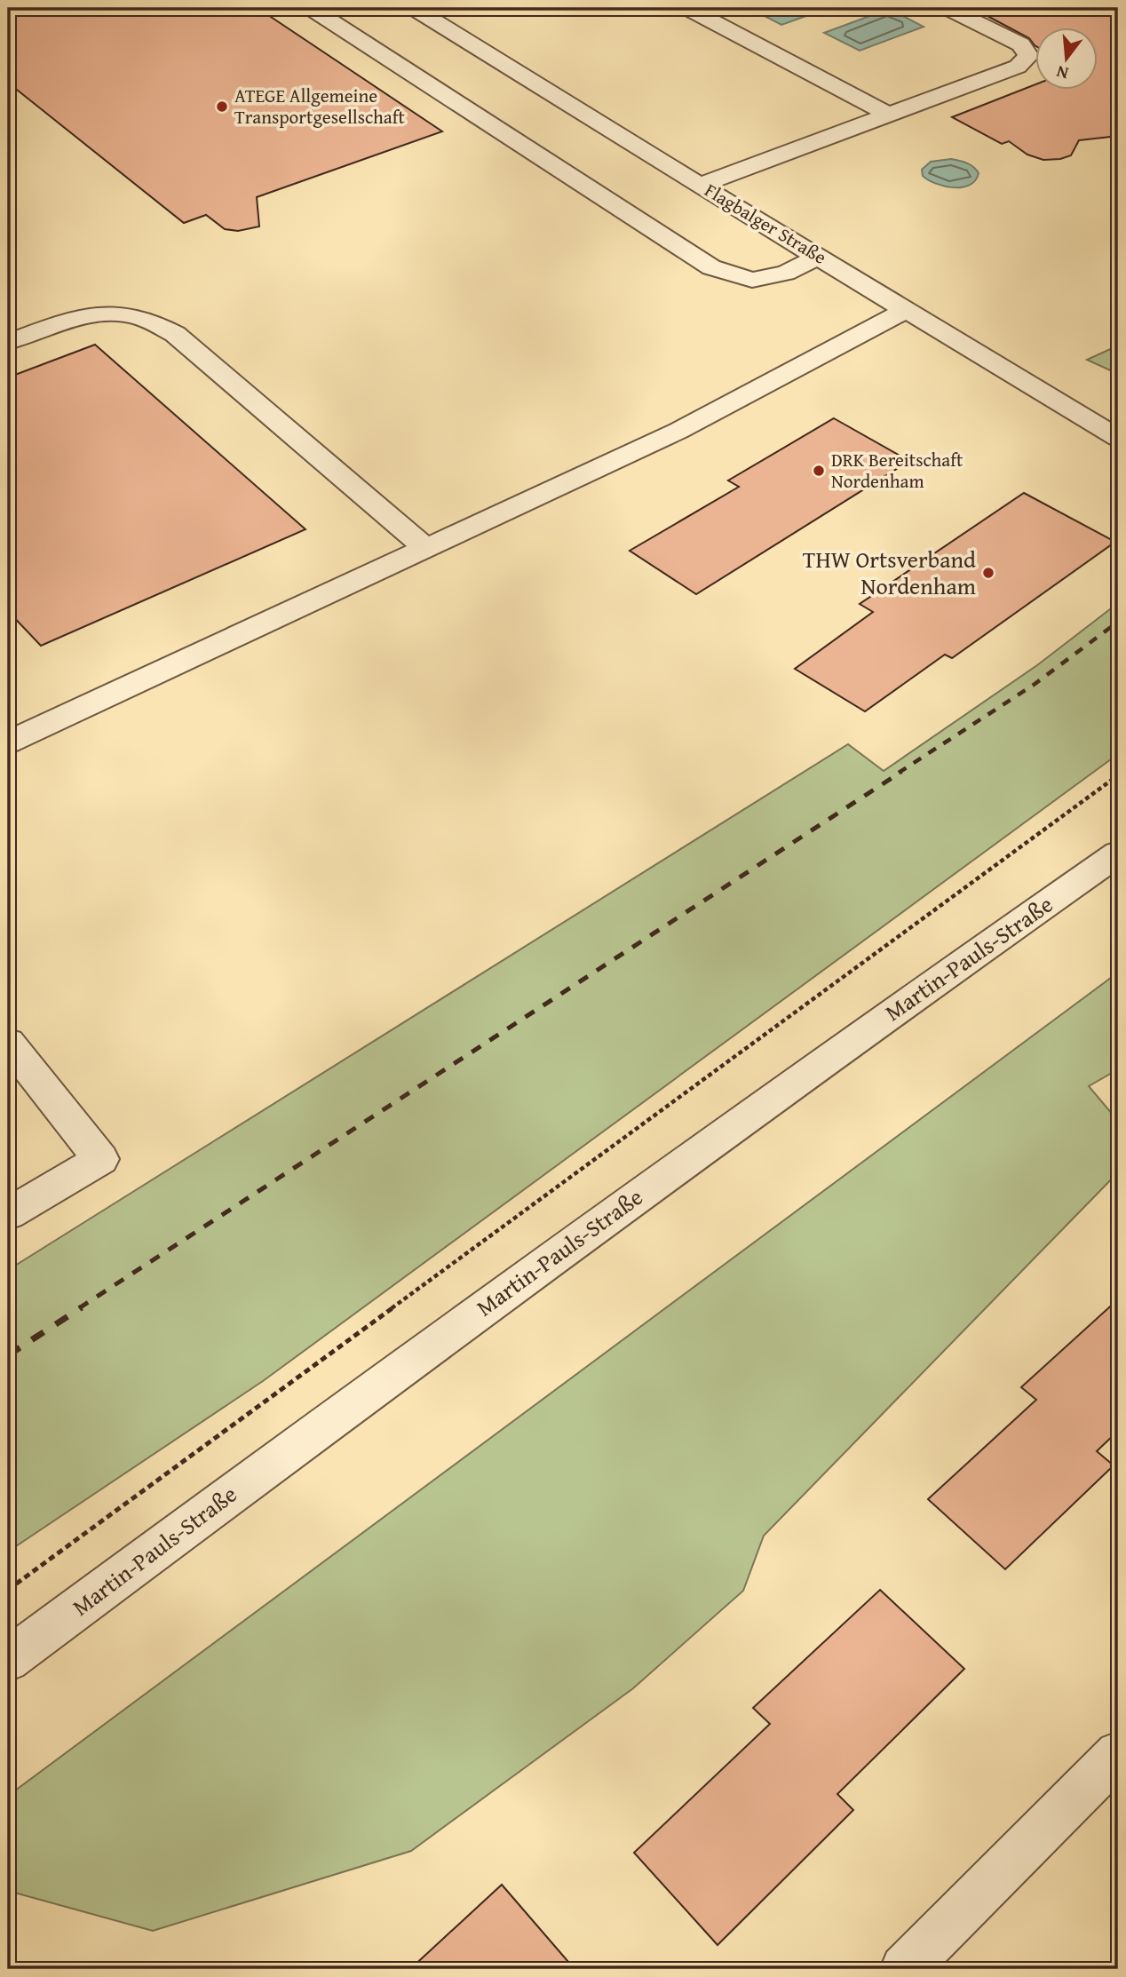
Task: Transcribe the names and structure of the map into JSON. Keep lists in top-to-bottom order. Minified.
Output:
{"streets":{"street":["Flagbalger Straße","Martin-Pauls-Straße"]},"places":["ATEGE Allgemeine Transportgesellschaft","DRK Bereitschaft Nordenham","THW Ortsverband Nordenham"],"north":"bottom"}
